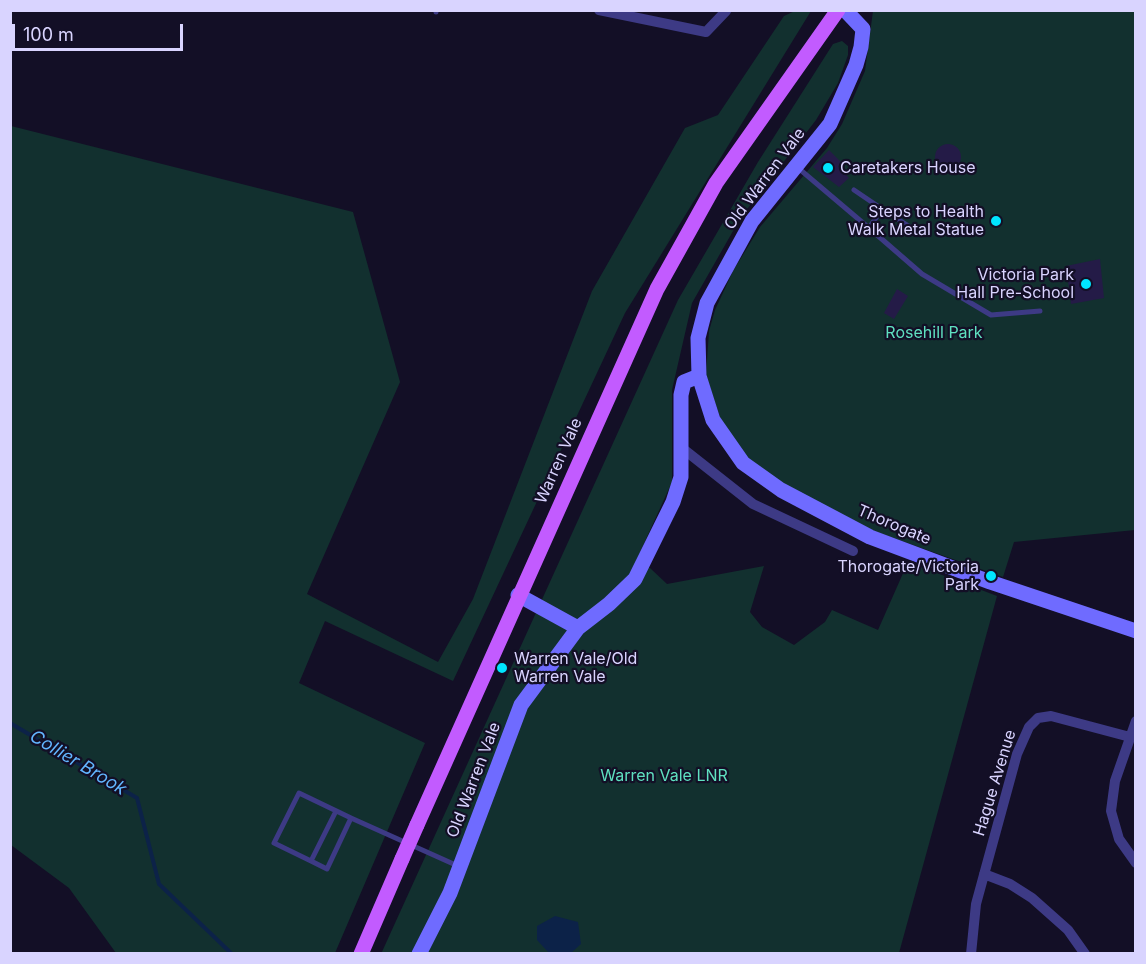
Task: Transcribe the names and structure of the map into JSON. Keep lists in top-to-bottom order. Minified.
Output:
{"streets":{"main road":["Warren Vale"],"street":["Old Warren Vale","Thorogate","Hague Avenue"]},"crossings":[["Old Warren Vale","Thorogate"]],"water":["Collier Brook"],"parks":["Rosehill Park","Warren Vale LNR"],"places":["Caretakers House","Steps to Health Walk Metal Statue","Victoria Park Hall Pre-School","Thorogate/Victoria Park","Warren Vale/Old Warren Vale"],"scale_bar":"100 m"}
